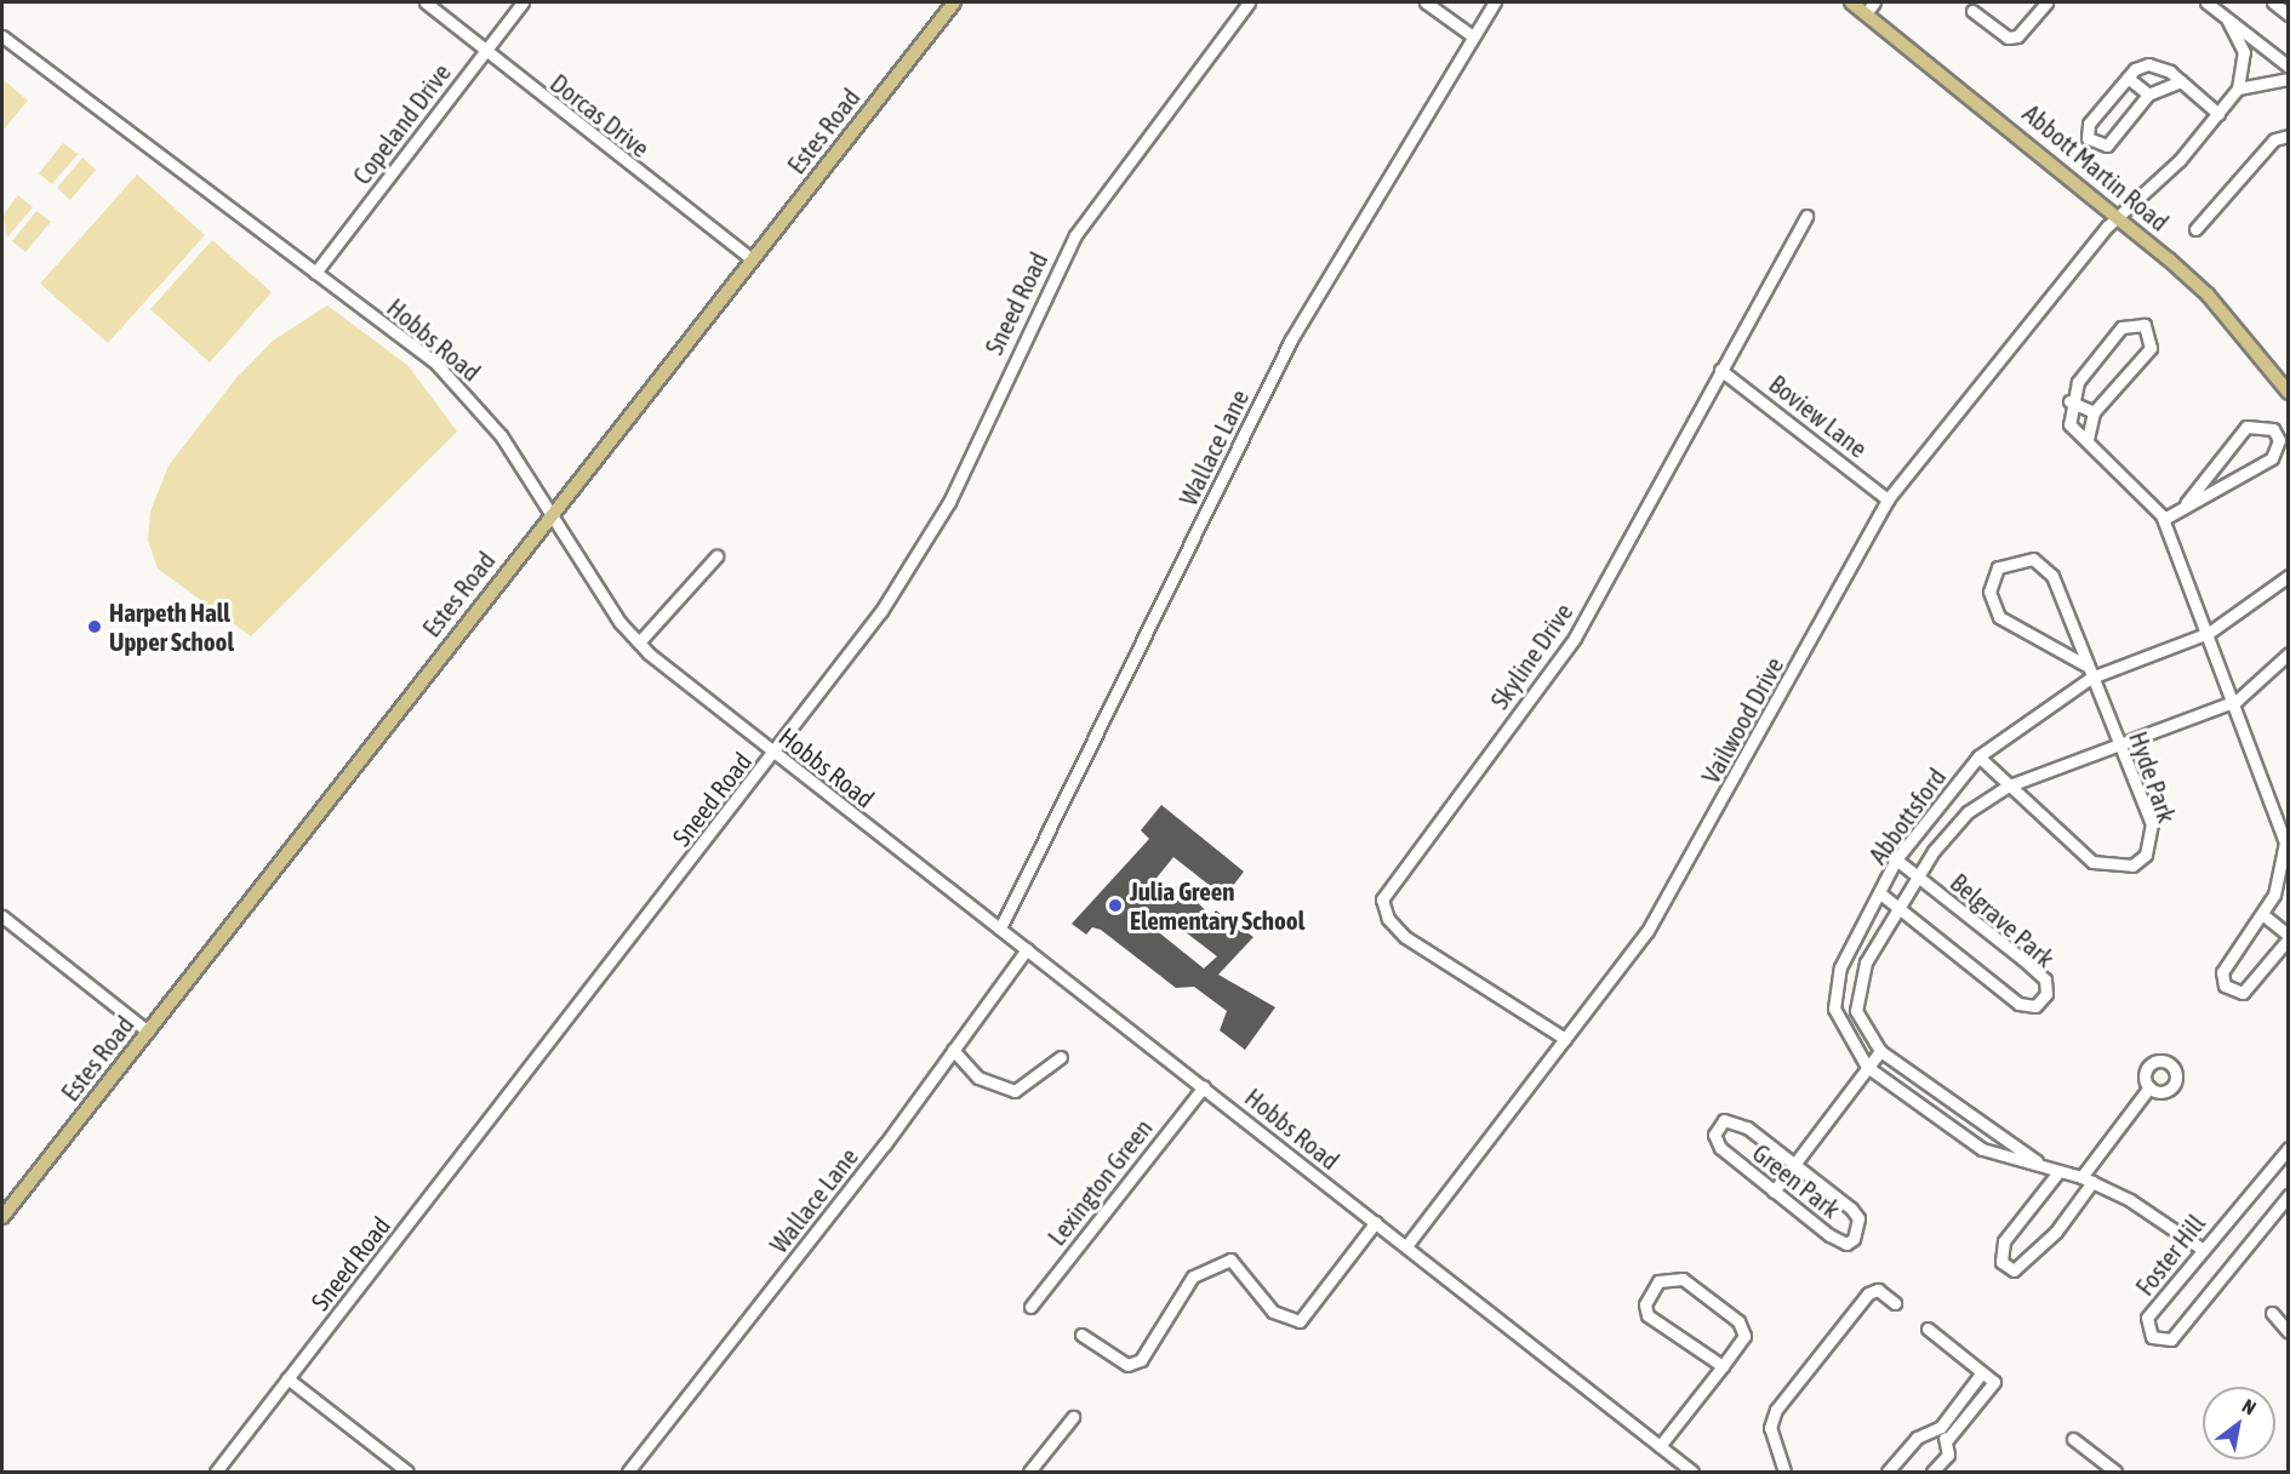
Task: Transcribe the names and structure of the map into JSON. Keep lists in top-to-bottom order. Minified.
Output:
{"streets":{"main road":["Estes Road","Abbott Martin Road"],"street":["Dorcas Drive","Copeland Drive","Sneed Road","Hobbs Road","Boview Lane","Wallace Lane","Skyline Drive","Vailwood Drive","Hyde Park","Abbottsford","Belgrave Park","Green Park","Lexington Green","Foster Hill"]},"crossings":[["Dorcas Drive","Copeland Drive"],["Dorcas Drive","Estes Road"],["Copeland Drive","Hobbs Road"],["Estes Road","Hobbs Road"],["Abbott Martin Road","Vailwood Drive"],["Sneed Road","Hobbs Road"],["Hobbs Road","Wallace Lane"],["Hobbs Road","Vailwood Drive"],["Hobbs Road","Lexington Green"],["Boview Lane","Skyline Drive"],["Boview Lane","Vailwood Drive"],["Skyline Drive","Vailwood Drive"],["Hyde Park","Abbottsford"],["Abbottsford","Belgrave Park"],["Abbottsford","Foster Hill"]],"places":["Harpeth Hall Upper School","Julia Green Elementary School"],"north":"top right"}
